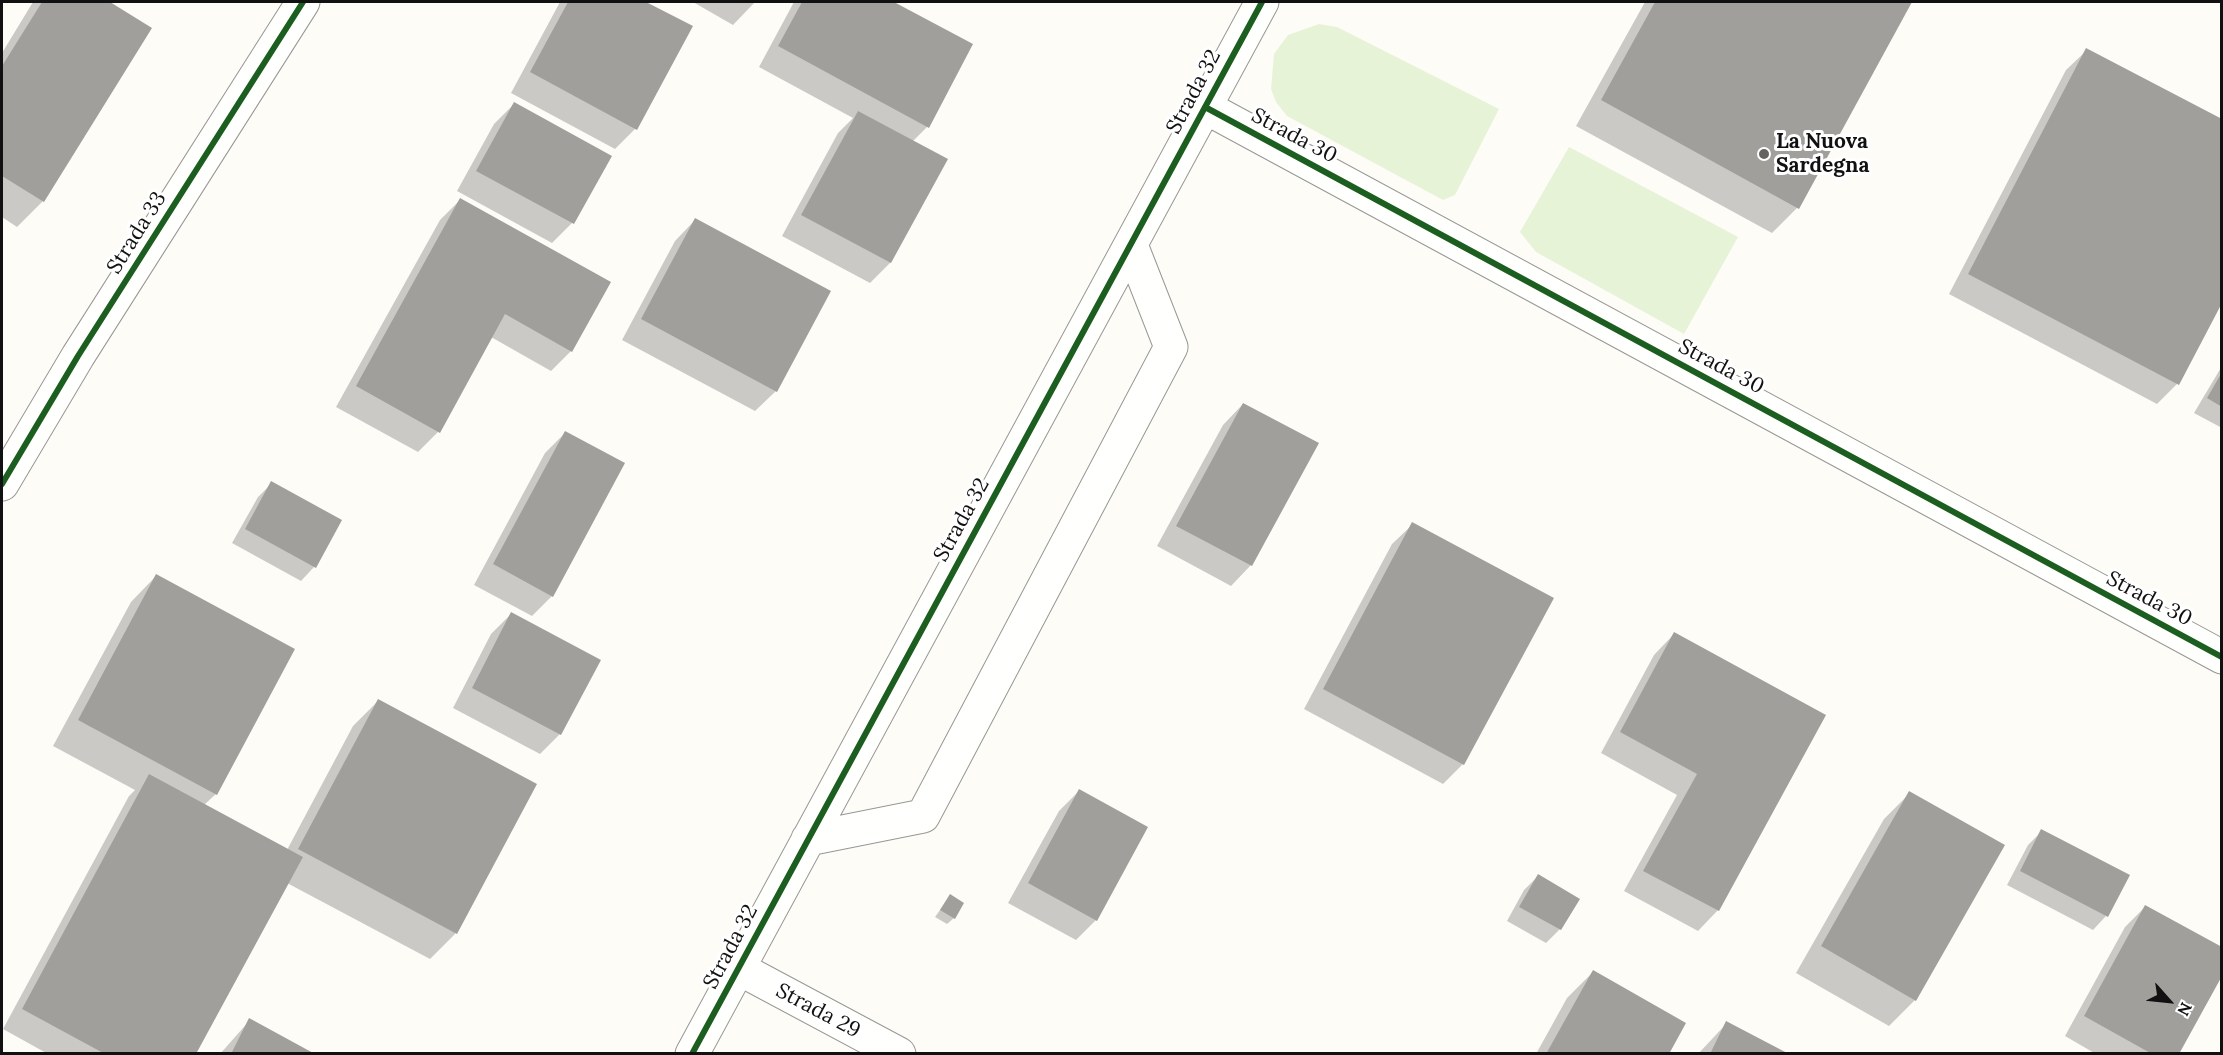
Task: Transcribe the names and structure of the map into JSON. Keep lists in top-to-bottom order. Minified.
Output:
{"streets":{"street":["Strada 32","Strada 30","Strada 33","Strada 29"]},"crossings":[["Strada 32","Strada 30"],["Strada 32","Strada 29"]],"places":["La Nuova Sardegna"],"north":"bottom right"}
